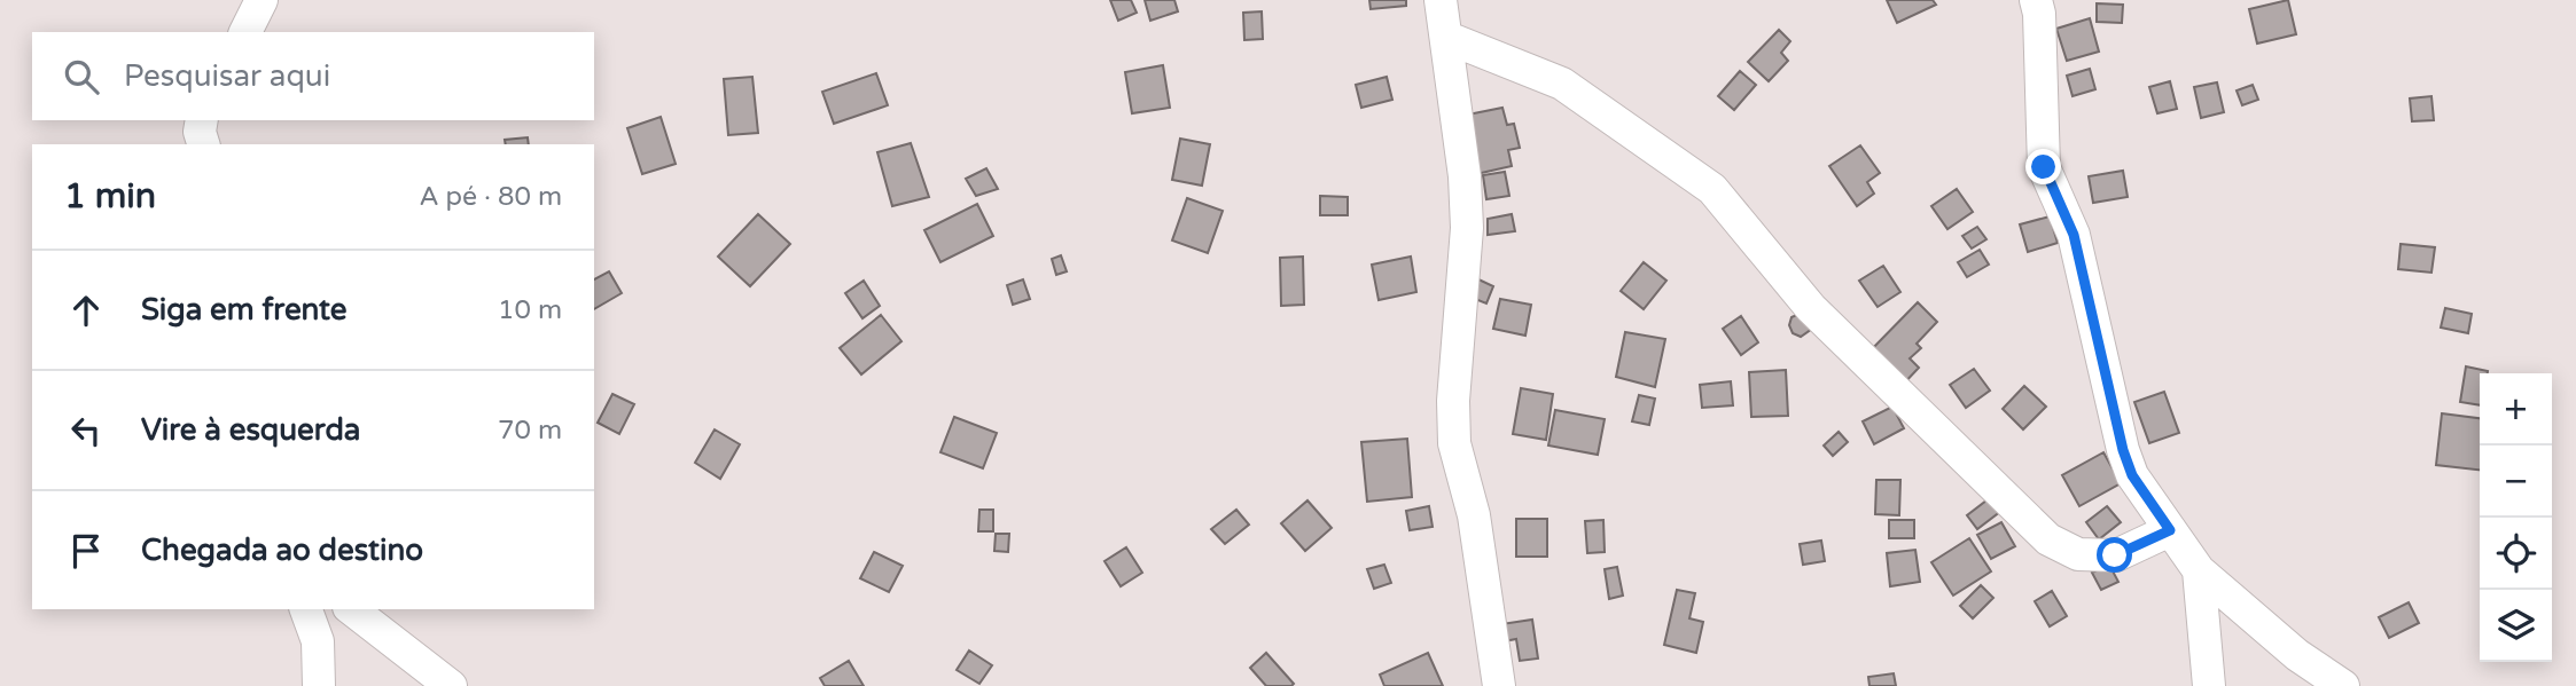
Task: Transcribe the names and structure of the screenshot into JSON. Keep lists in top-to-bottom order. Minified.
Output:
{"page":{"search":"Pesquisar aqui","heading":["1 min","A pé · 80 m"],"list":[["Siga em frente","10 m"],["Vire à esquerda","70 m"],"Chegada ao destino"],"map_buttons":["+","−"]}}
